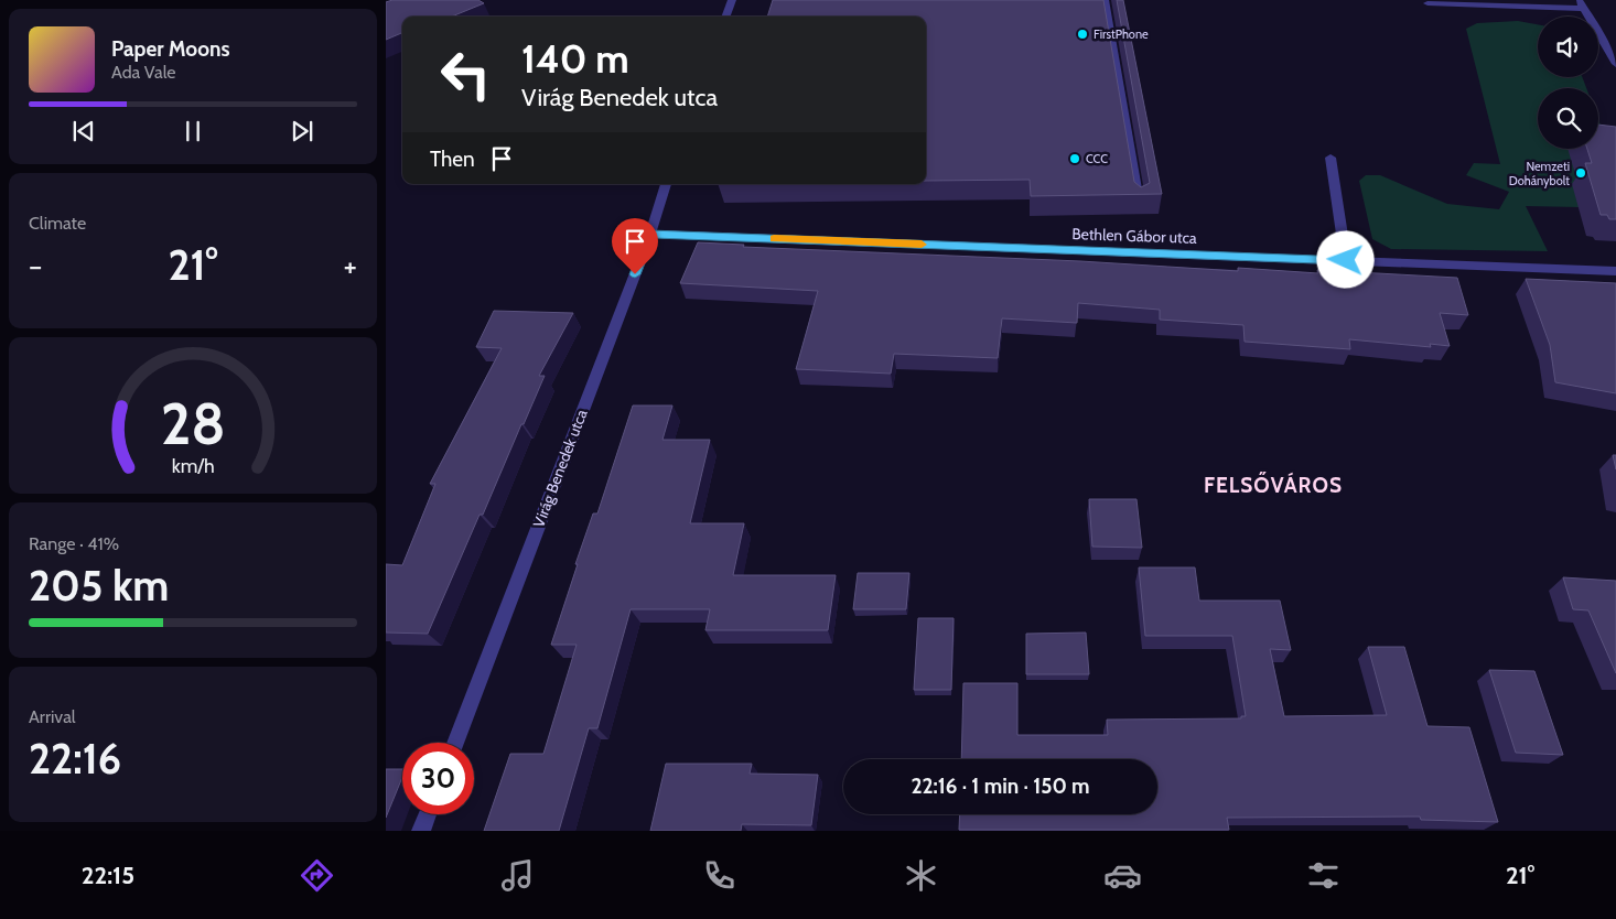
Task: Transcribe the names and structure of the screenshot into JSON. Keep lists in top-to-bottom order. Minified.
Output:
{"streets":{"street":["Bethlen Gábor utca","Virág Benedek utca"]},"crossings":[["Bethlen Gábor utca","Virág Benedek utca"]],"districts":["FELSŐVÁROS"],"places":["FirstPhone","CCC","Nemzeti Dohánybolt"],"page":{"turn":["140 m","Virág Benedek utca"],"song":["Paper Moons","Ada Vale"],"then":"Then","tile":["Climate",["Range · 41%","205 km"],["Arrival","22:16"]],"heat":["−","21°","+"],"limit":"30","trip":"22:16 · 1 min · 150 m","tabs":["22:15","21°"],"gauge":["28","km/h"]}}
